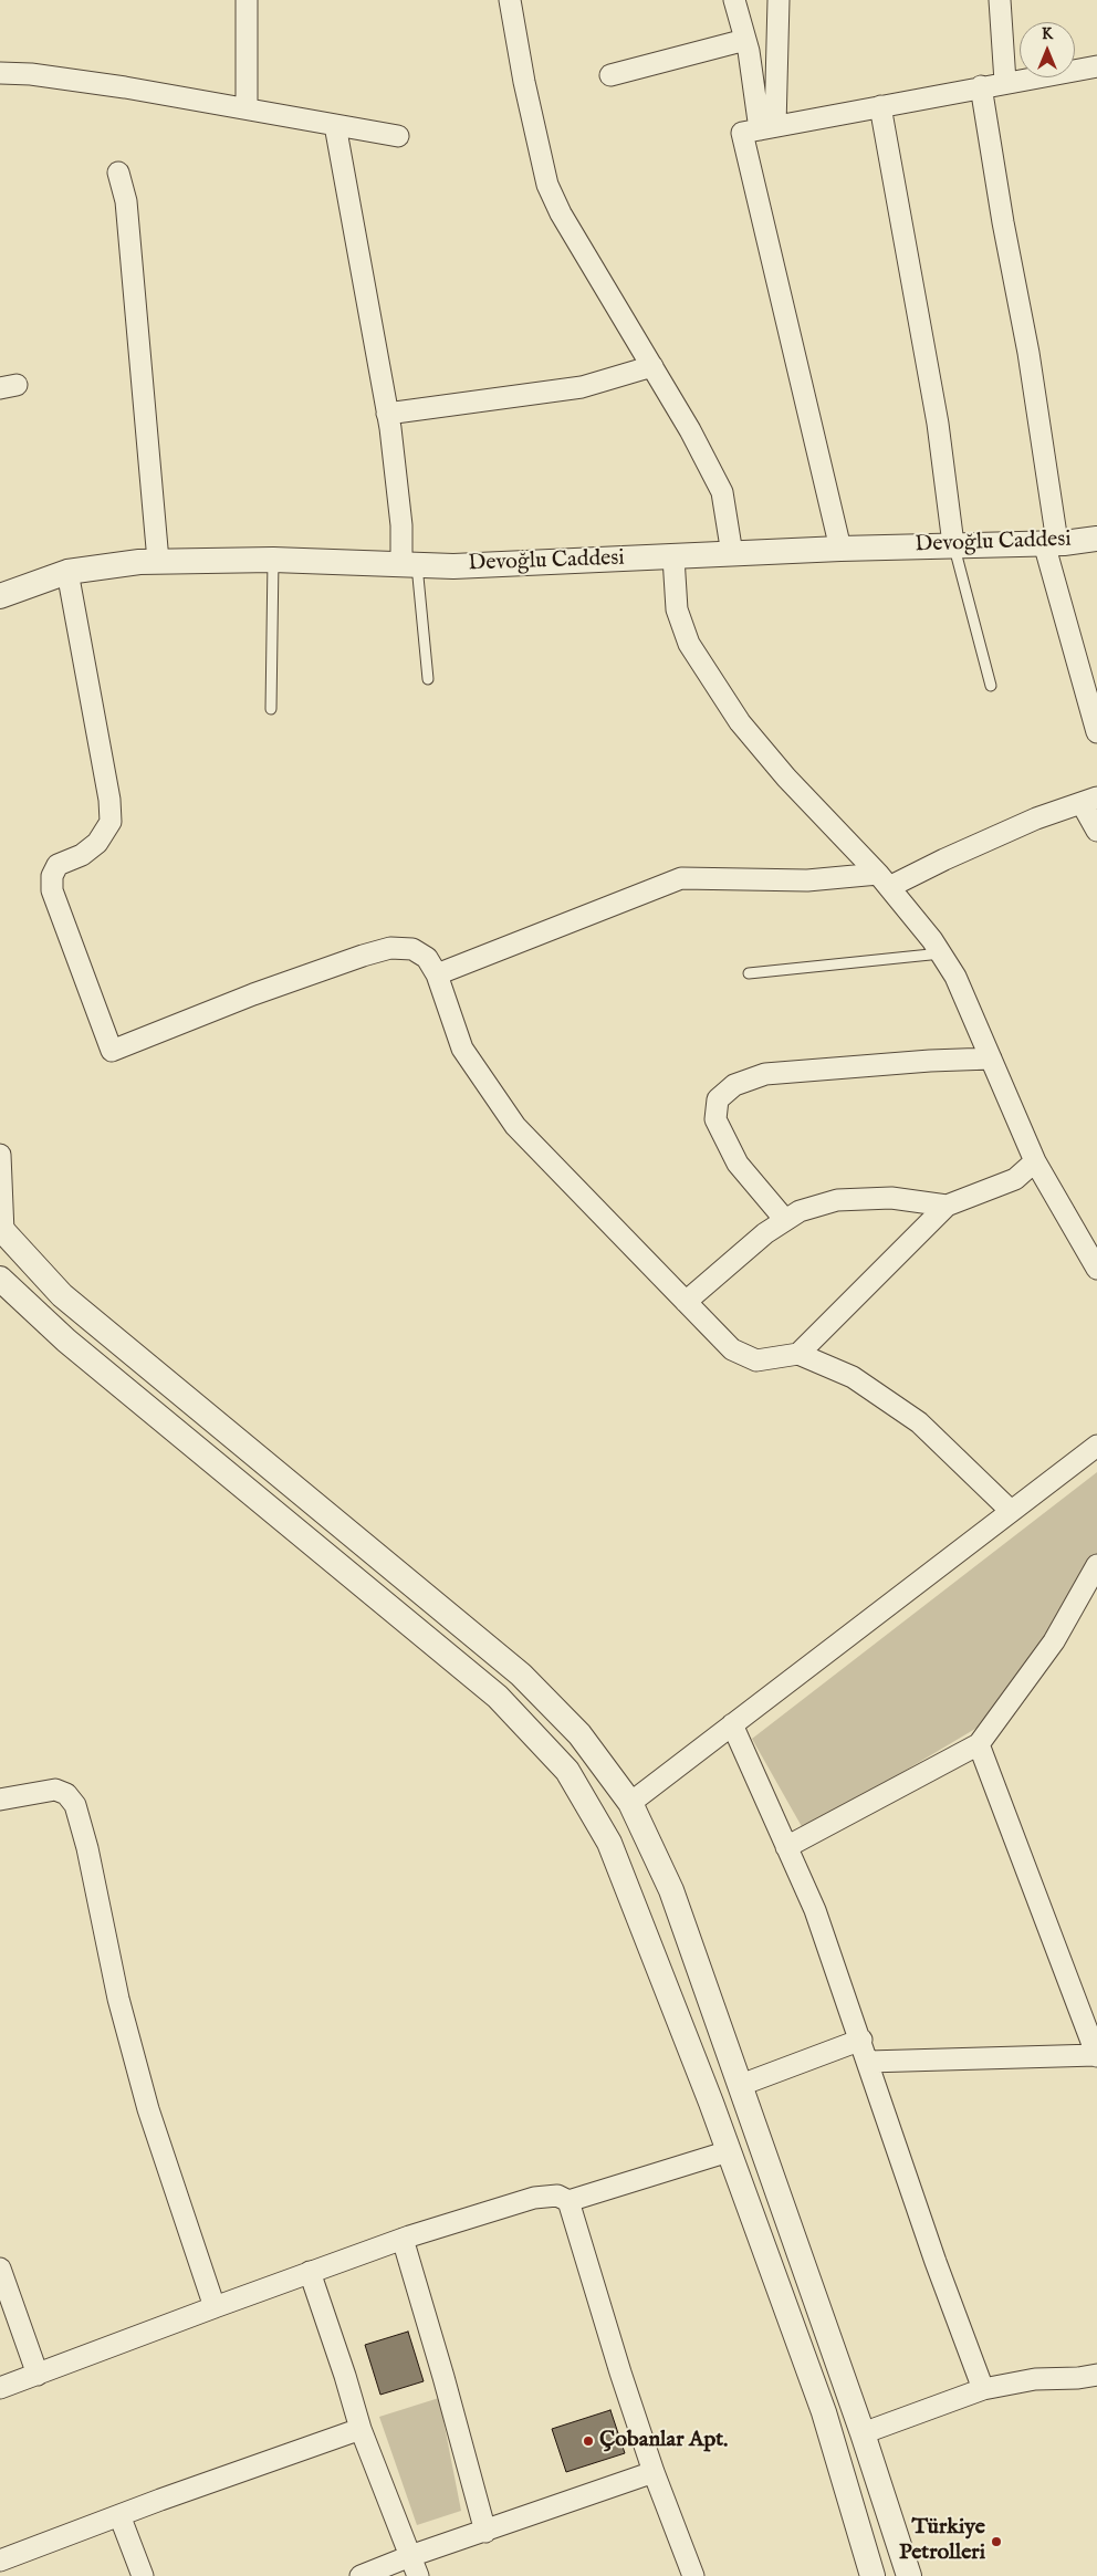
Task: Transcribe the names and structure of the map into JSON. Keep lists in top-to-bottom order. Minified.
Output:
{"streets":{"street":["Devoğlu Caddesi"]},"places":["Çobanlar Apt.","Türkiye Petrolleri"],"north":"top"}
